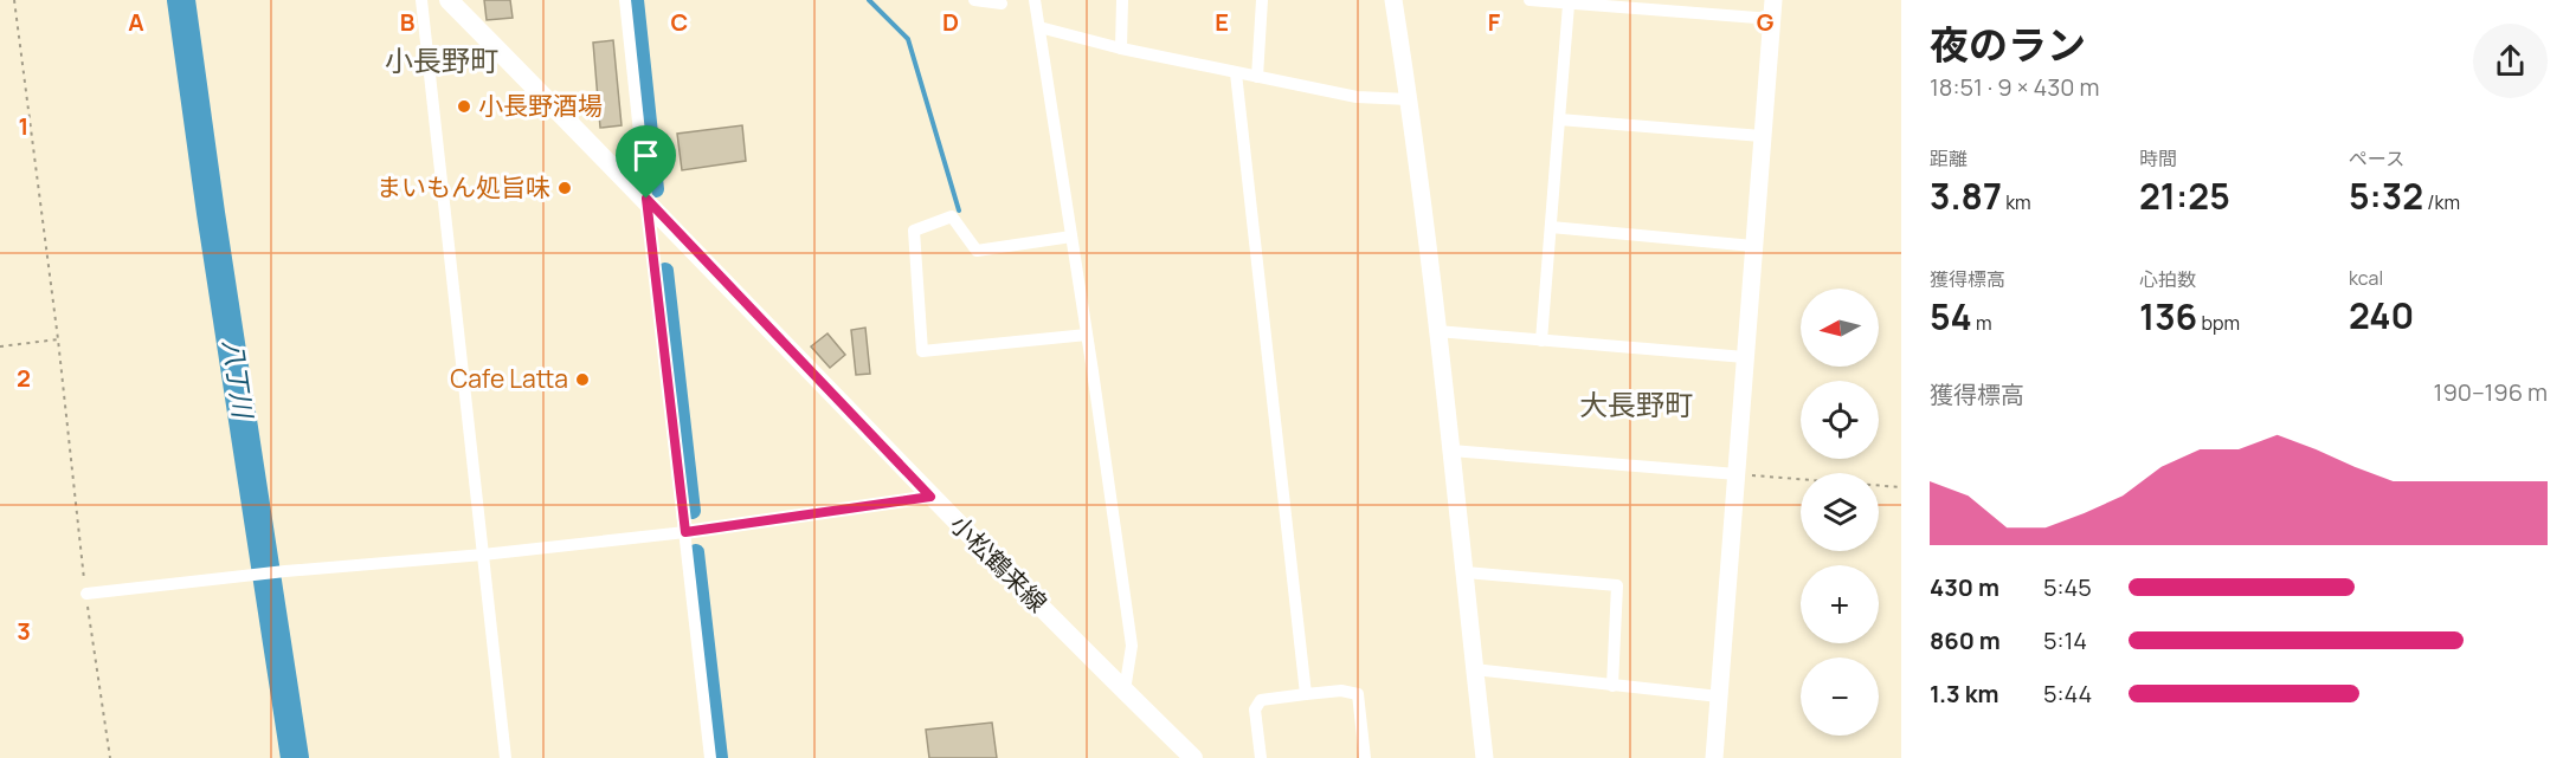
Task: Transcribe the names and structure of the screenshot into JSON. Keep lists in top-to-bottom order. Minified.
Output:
{"streets":{"main road":["小松鶴来線"]},"districts":["小長野町","大長野町"],"water":["八丁川"],"places":["小長野酒場","まいもん処旨味","Cafe Latta"],"north":"left","page":{"heading":["夜のラン","18:51 · 9 × 430 m"],"stats":[["距離","3.87 km"],["時間","21:25"],["ペース","5:32 /km"],["獲得標高","54 m"],["心拍数","136 bpm"],["kcal","240"]],"map_buttons":["+","−"],"chart":["獲得標高","190–196 m"],"list":[{"name":"430 m","note":"5:45"},{"name":"860 m","note":"5:14"},{"name":"1.3 km","note":"5:44"}]},"grid":{"columns":["A","B","C","D","E","F","G"],"rows":["1","2","3"]}}
